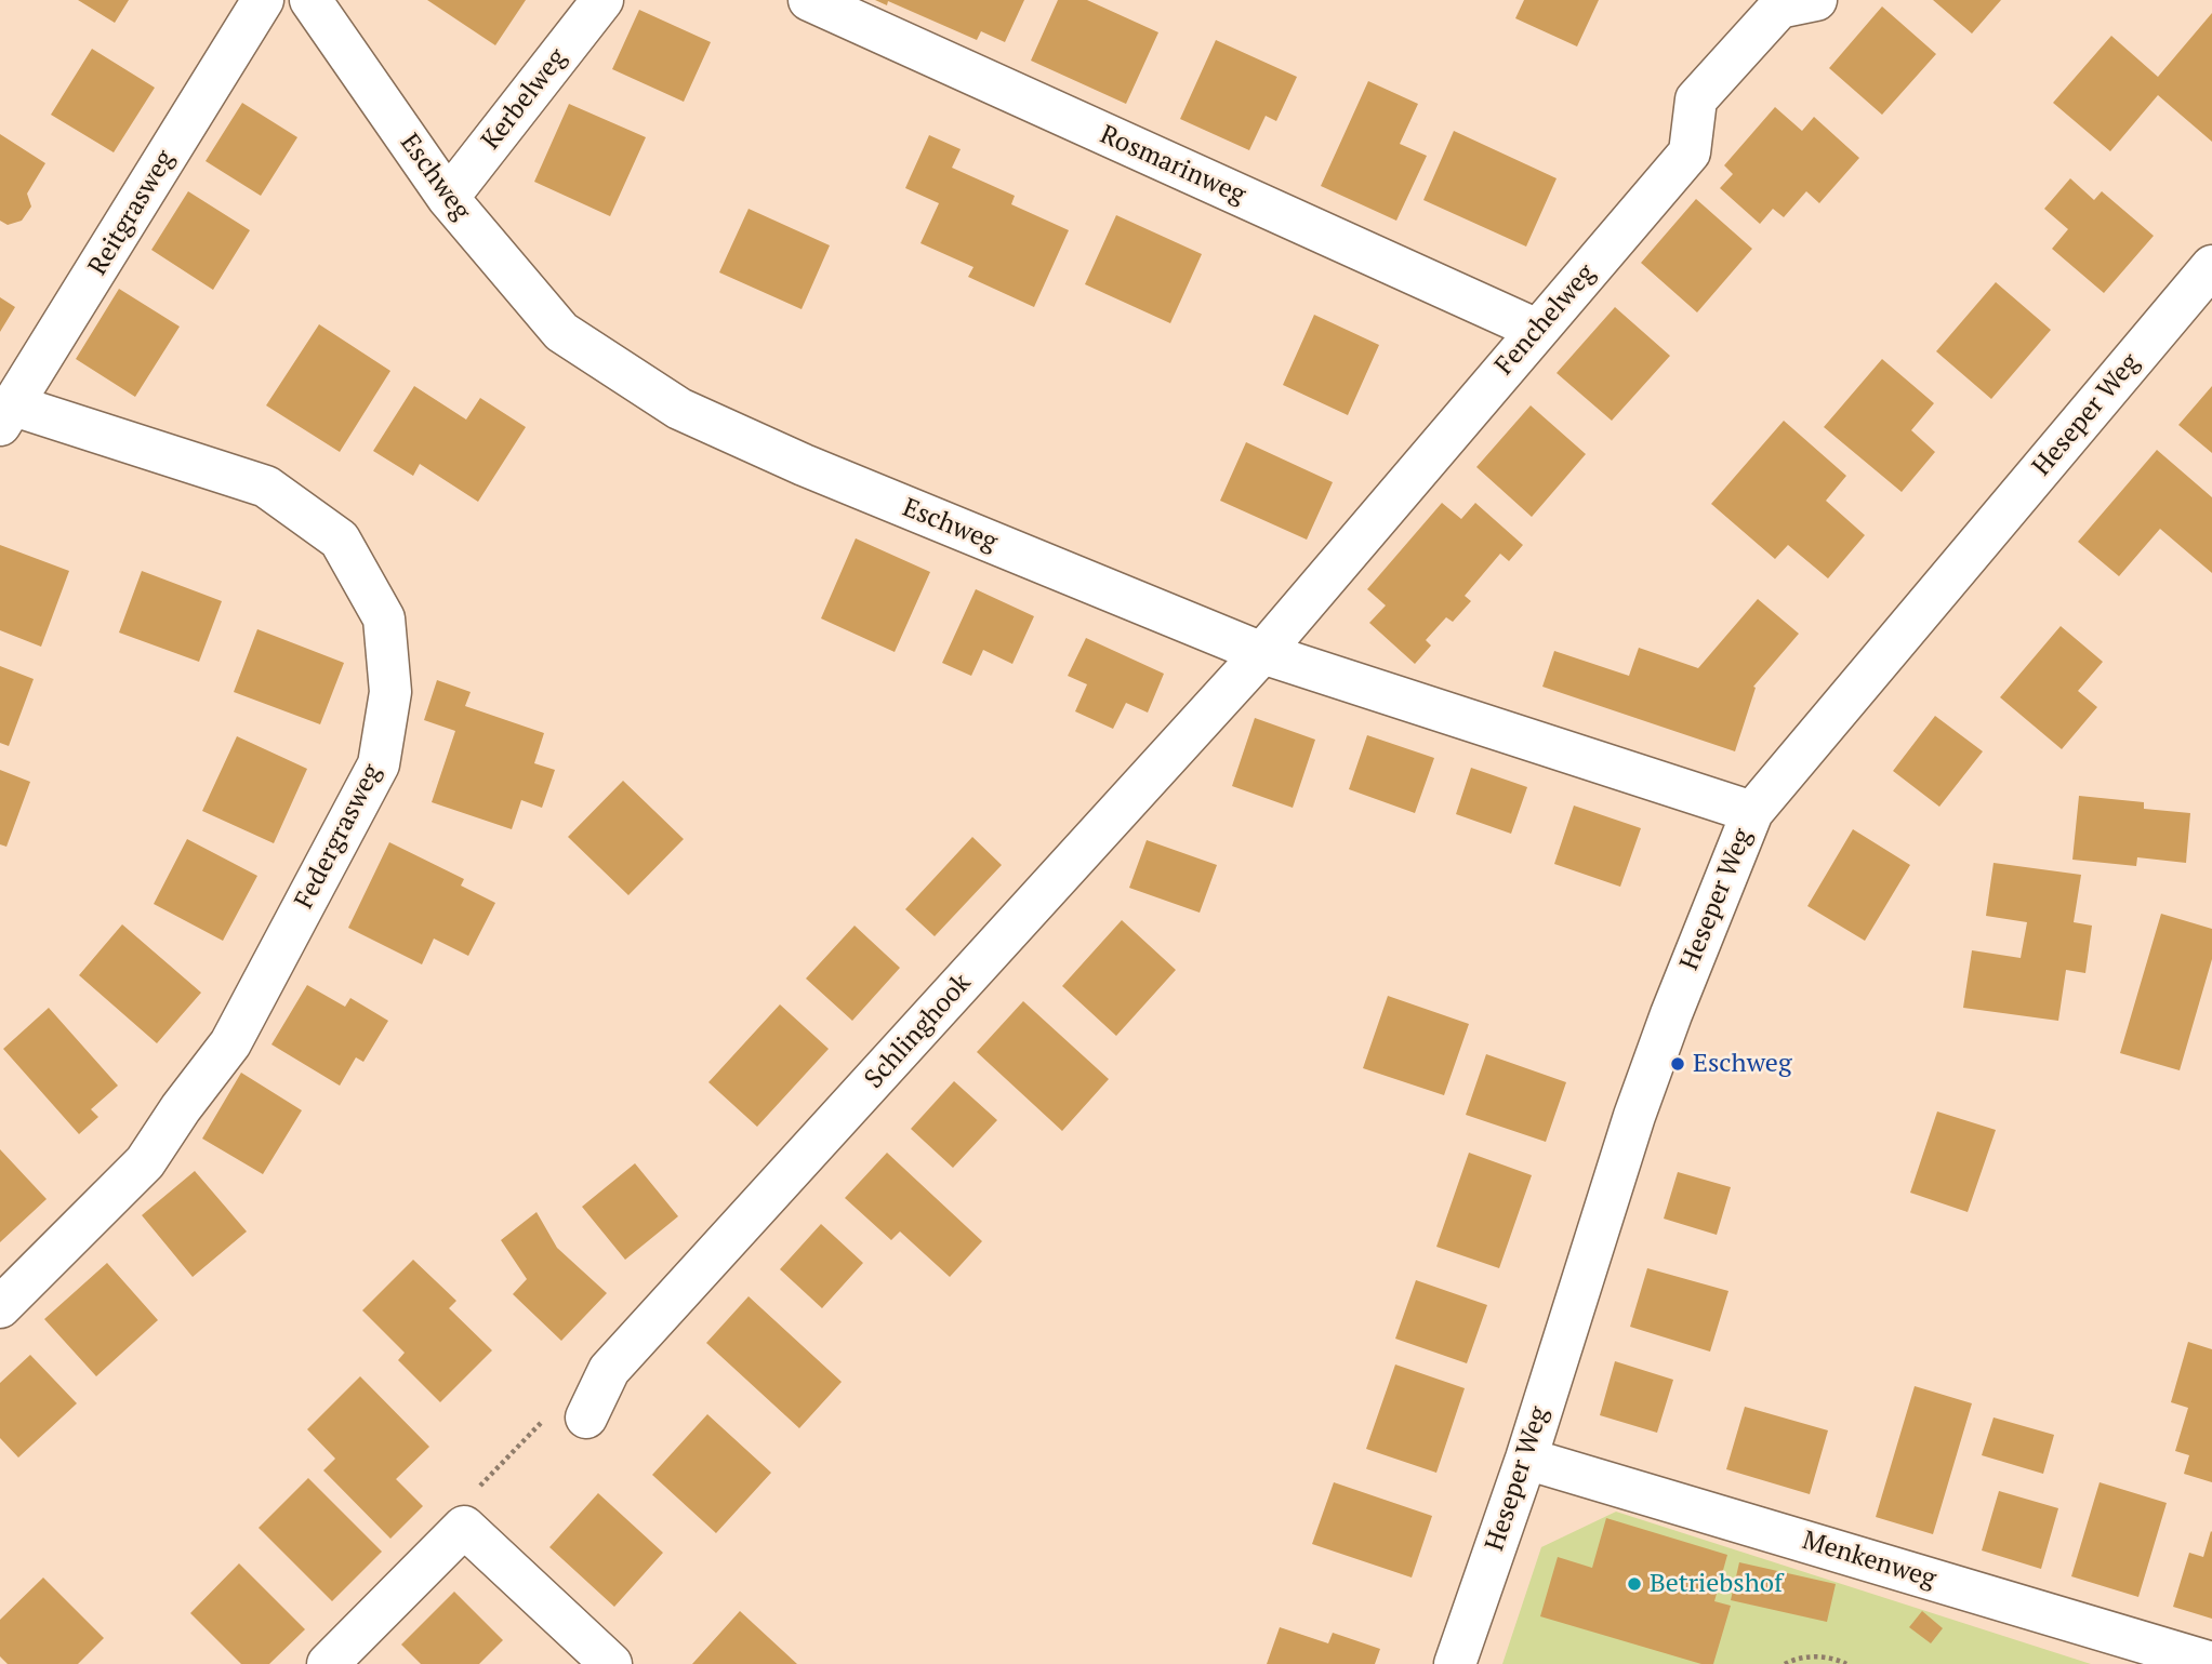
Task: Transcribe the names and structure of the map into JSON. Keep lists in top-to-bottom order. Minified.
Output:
{"streets":{"street":["Kerbelweg","Rosmarinweg","Eschweg","Reitgrasweg","Fenchelweg","Heseper Weg","Federgrasweg","Schlinghook","Menkenweg"]},"crossings":[["Kerbelweg","Eschweg"],["Rosmarinweg","Fenchelweg"],["Eschweg","Fenchelweg"],["Eschweg","Heseper Weg"],["Eschweg","Schlinghook"],["Reitgrasweg","Federgrasweg"],["Fenchelweg","Schlinghook"],["Heseper Weg","Menkenweg"]],"places":["Eschweg","Betriebshof"]}
